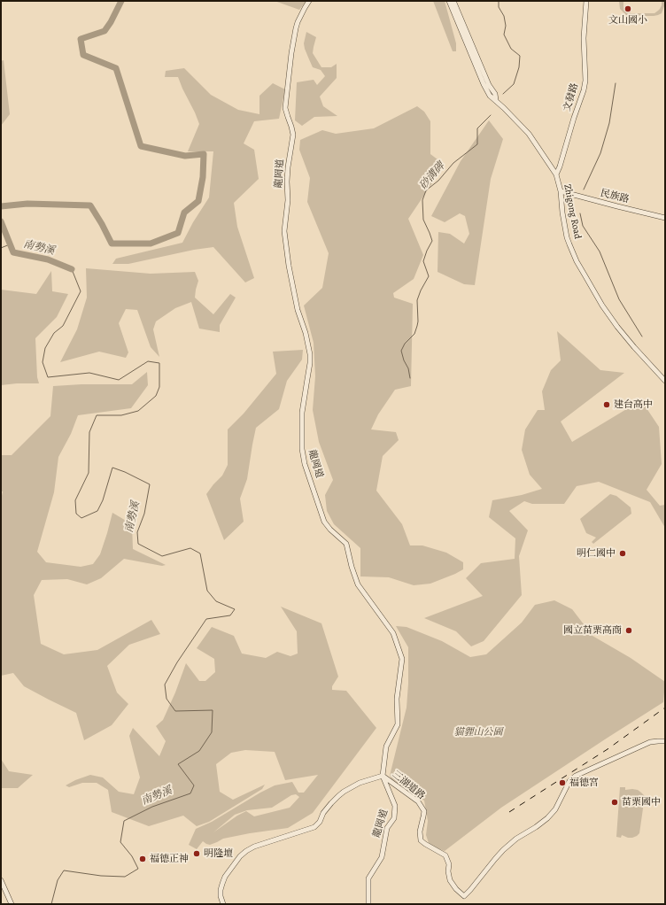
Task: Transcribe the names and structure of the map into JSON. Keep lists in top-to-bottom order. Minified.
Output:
{"streets":{"street":["文發路","龍岡道","民族路","Zhigong Road","三湖道路"]},"crossings":[["文發路","Zhigong Road"],["龍岡道","三湖道路"],["民族路","Zhigong Road"]],"water":["砂溝碑","南勢溪"],"parks":["貓貍山公園"],"places":["文山國小","建台高中","明仁國中","國立苗栗高商","福德宮","苗栗國中","明隆壇","福德正神"]}
